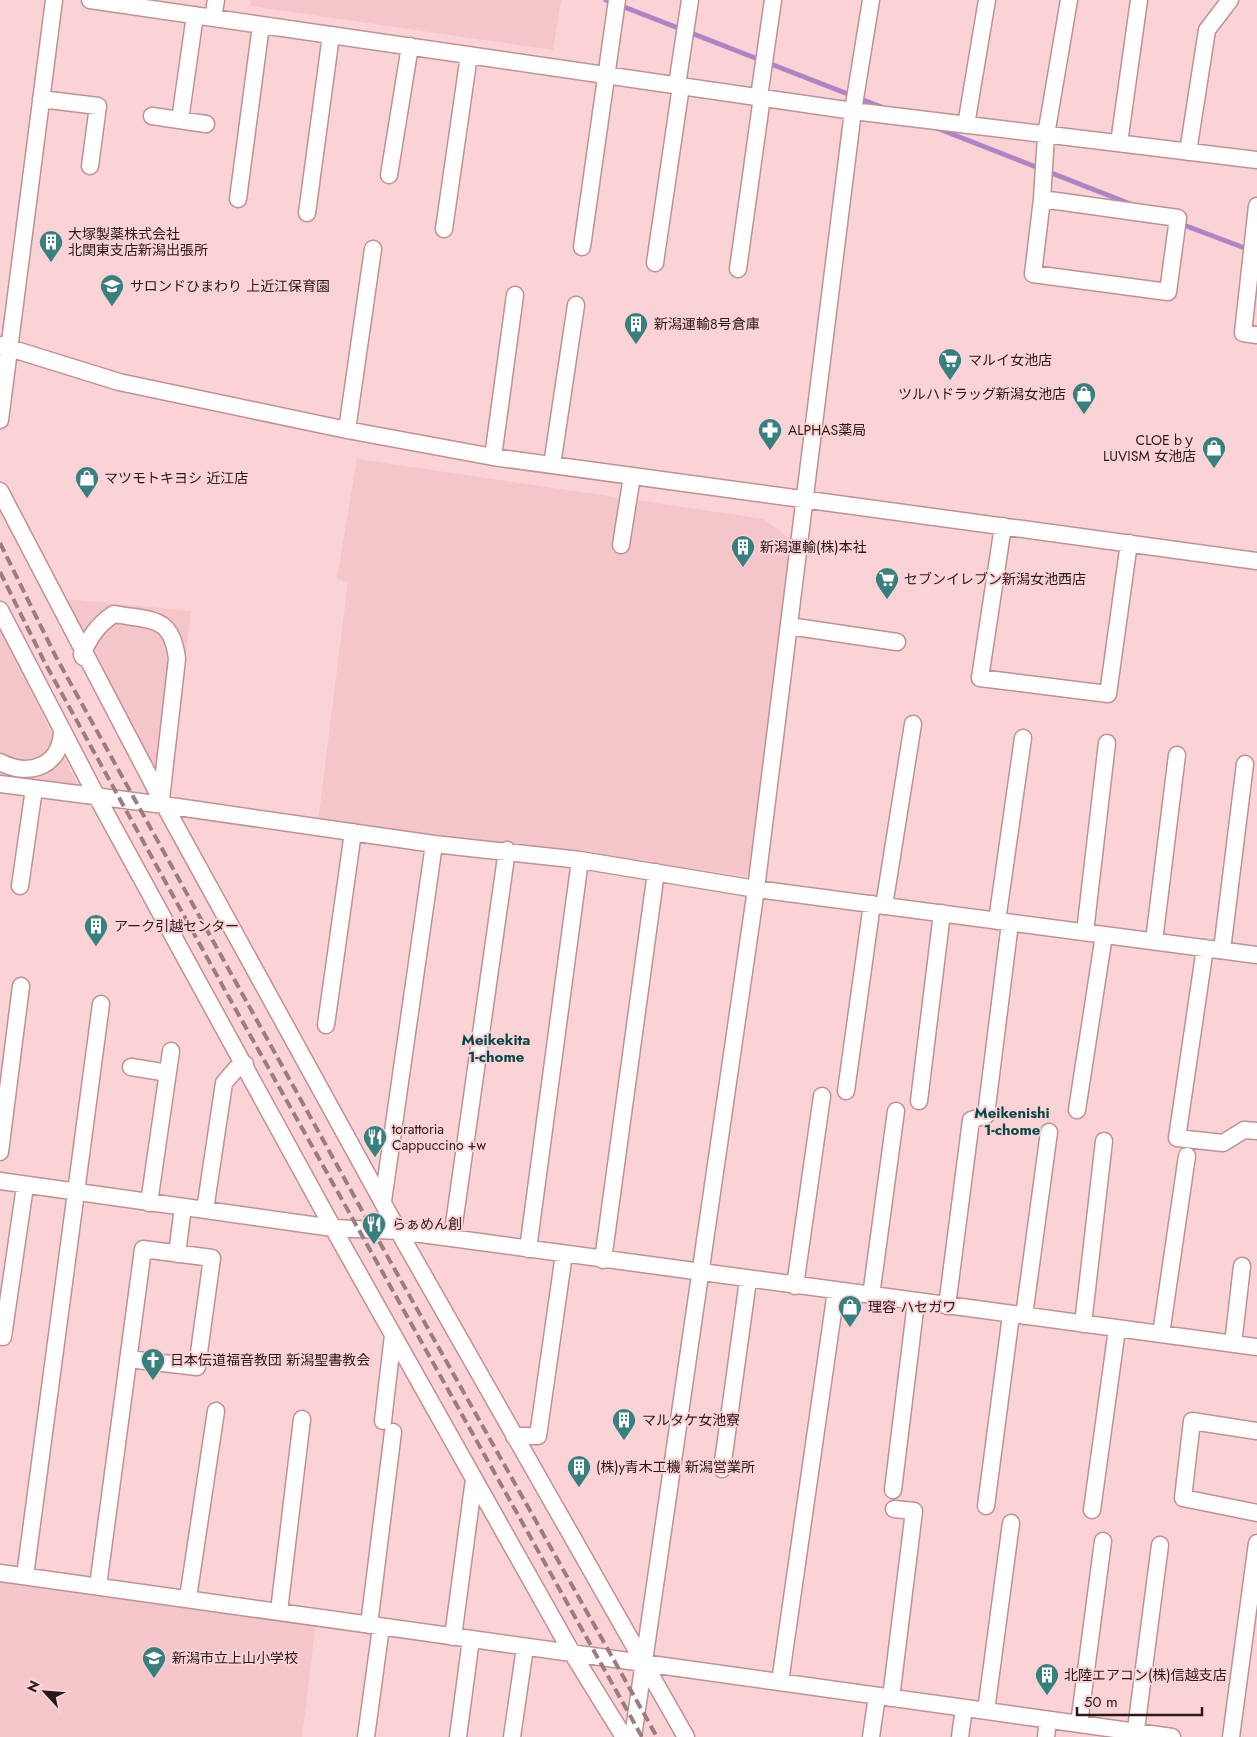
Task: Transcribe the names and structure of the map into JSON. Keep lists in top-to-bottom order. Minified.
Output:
{"districts":["Meikekita 1-chome","Meikenishi 1-chome"],"places":{"building":["大塚製薬株式会社 北関東支店新潟出張所","新潟運輸8号倉庫","新潟運輸(株)本社","アーク引越センター","マルタケ女池寮","(株)y青木工機 新潟営業所","北陸エアコン(株)信越支店"],"school or university":["サロンドひまわり 上近江保育園","新潟市立上山小学校"],"supermarket":["マルイ女池店","セブンイレブン新潟女池西店"],"shop":["ツルハドラッグ新潟女池店","CLOE bｙ LUVISM 女池店","マツモトキヨシ 近江店","理容 ハセガワ"],"pharmacy":["ALPHAS薬局"],"restaurant":["torattoria Cappuccino +w","らぁめん創"],"church":["日本伝道福音教団 新潟聖書教会"]},"scale_bar":"50 m","north":"top left"}
